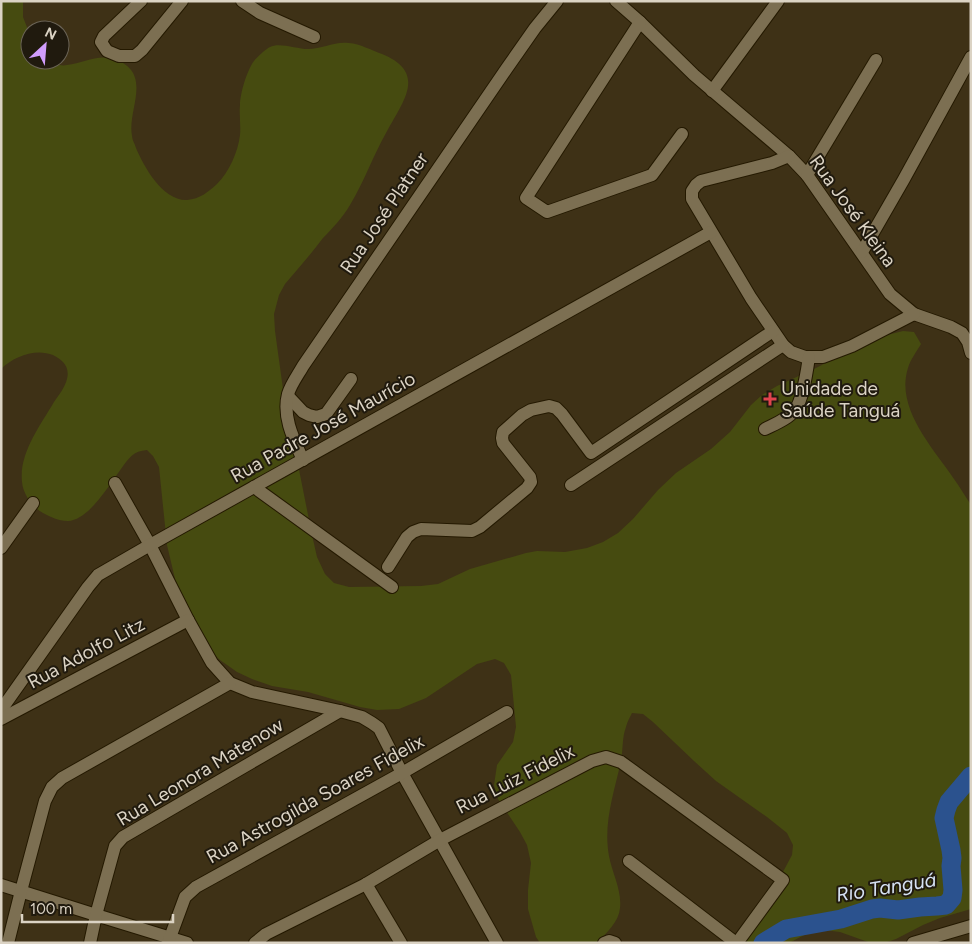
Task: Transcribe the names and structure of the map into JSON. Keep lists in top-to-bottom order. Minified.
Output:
{"streets":{"street":["Rua José Kleina","Rua José Platner","Rua Padre José Maurício","Rua Adolfo Litz","Rua Leonora Matenow","Rua Luiz Fidelix","Rua Astrogilda Soares Fidelix"]},"crossings":[["Rua José Platner","Rua Padre José Maurício"]],"water":["Rio Tanguá"],"places":{"health":["Unidade de Saúde Tanguá"]},"scale_bar":"100 m","north":"top right"}
